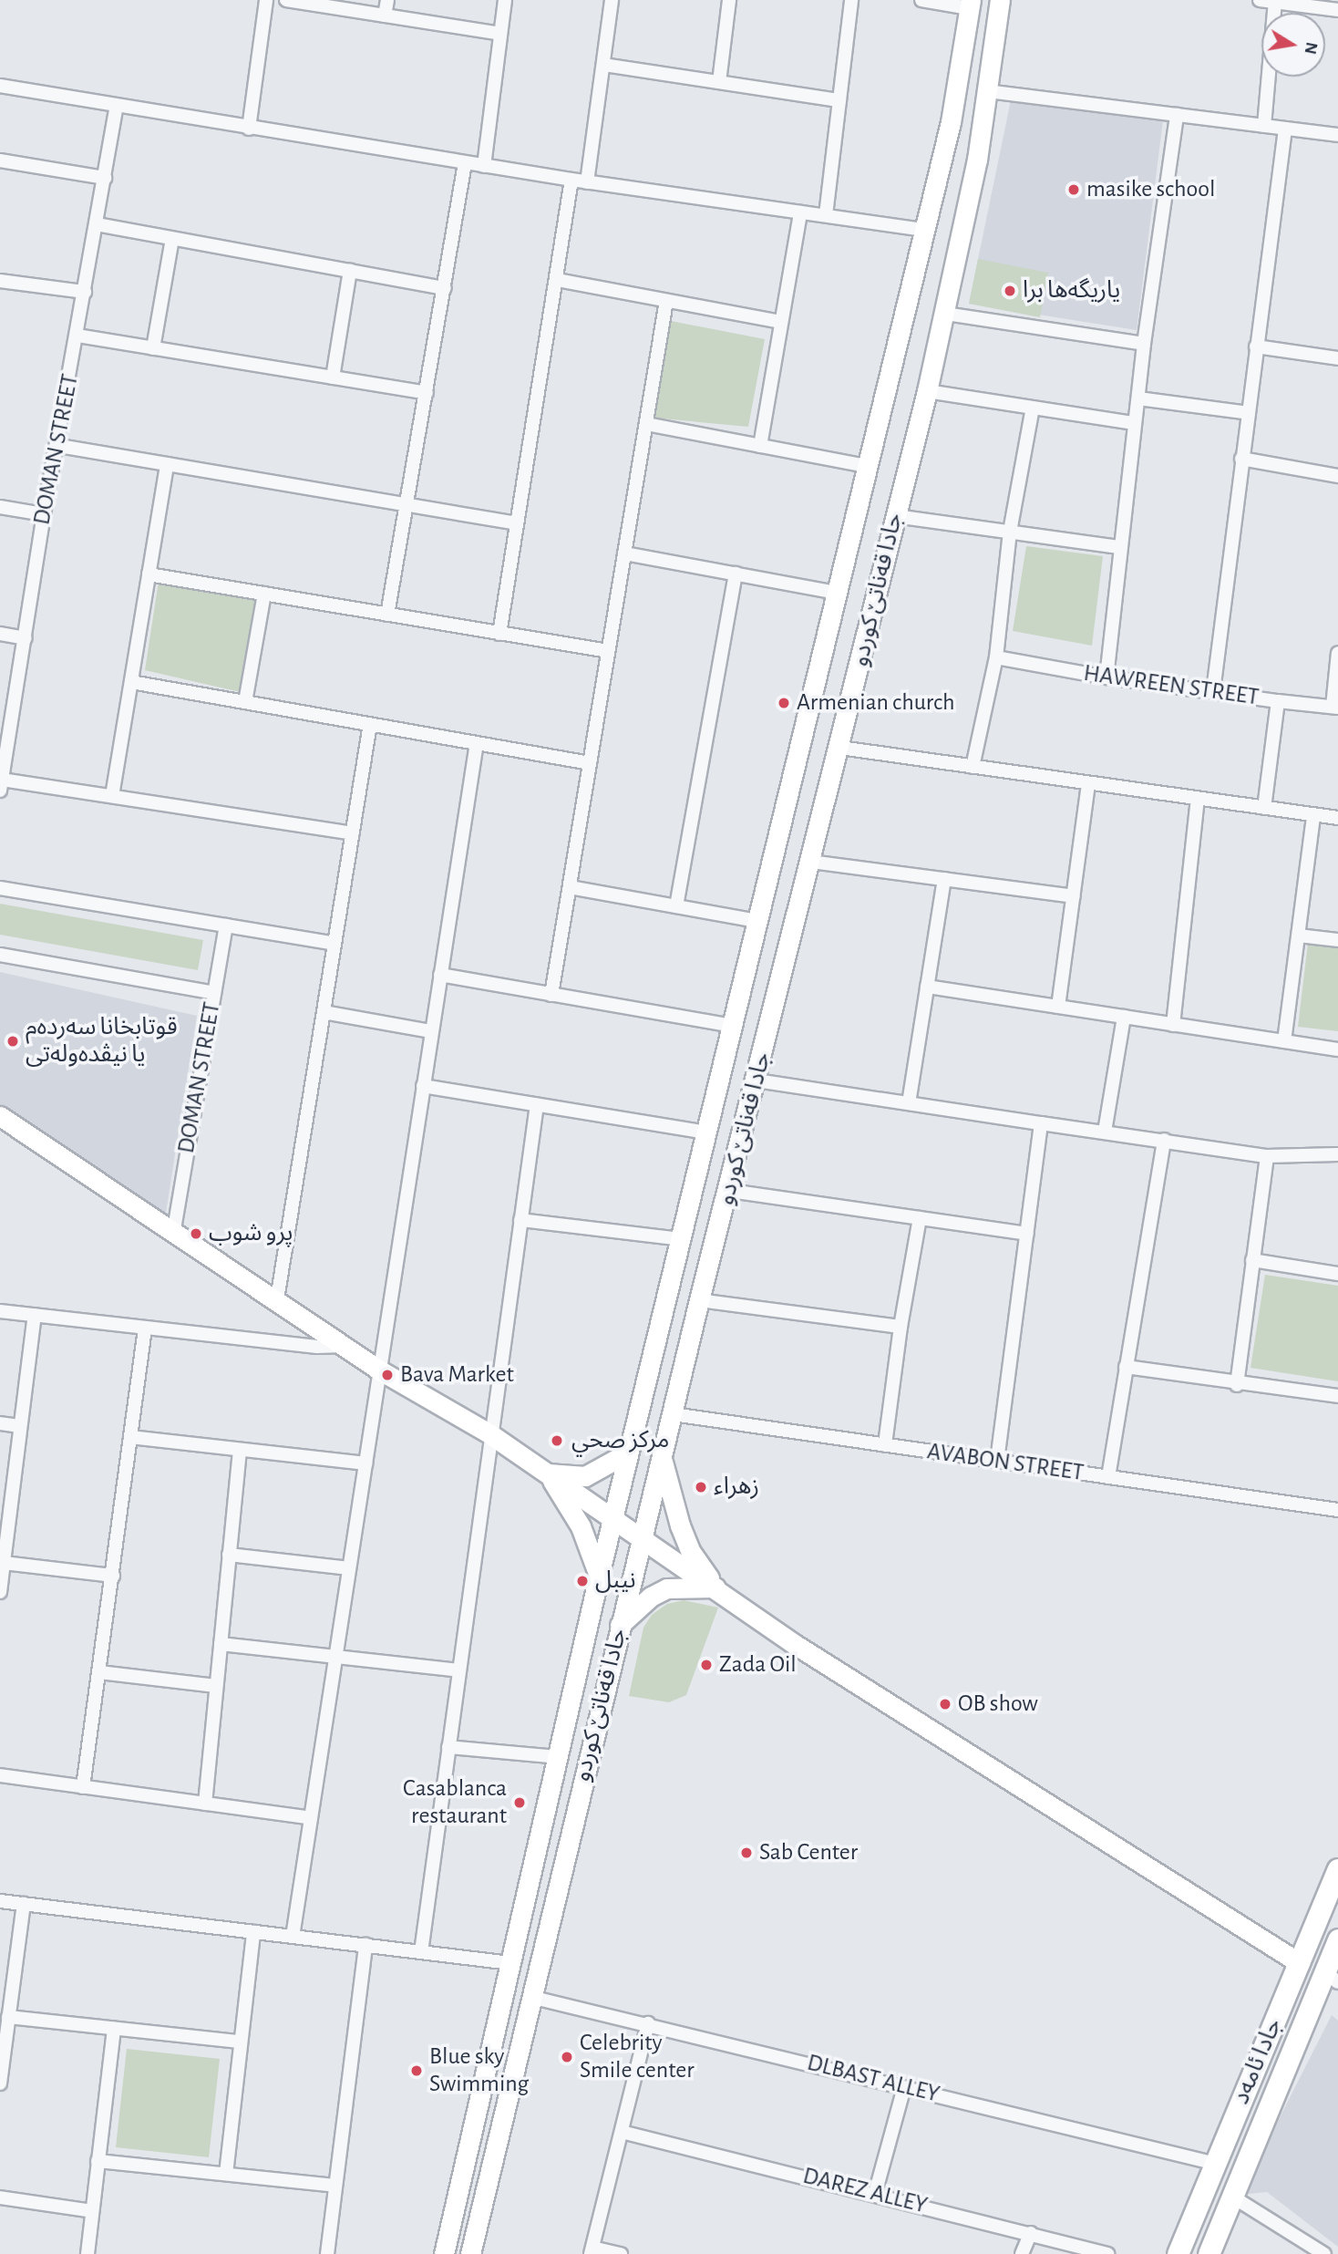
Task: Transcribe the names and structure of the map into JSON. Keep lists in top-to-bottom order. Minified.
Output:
{"streets":{"main road":["جادا ئامەد"],"street":["DOMAN STREET","جادا قەناتێ کوردو","HAWREEN STREET","AVABON STREET","DLBAST ALLEY","DAREZ ALLEY"]},"crossings":[["جادا قەناتێ کوردو","AVABON STREET"],["جادا قەناتێ کوردو","DLBAST ALLEY"],["جادا ئامەد","DLBAST ALLEY"]],"places":["masike school","یاریگەھا برا","Armenian church","قوتابخانا سەردەم یا نیڤدەولەتی","پرو شوب","Bava Market","مركز صحي","زهراء","نيبل","Zada Oil","OB show","Casablanca restaurant","Sab Center","Celebrity Smile center","Blue sky Swimming"],"north":"right"}
